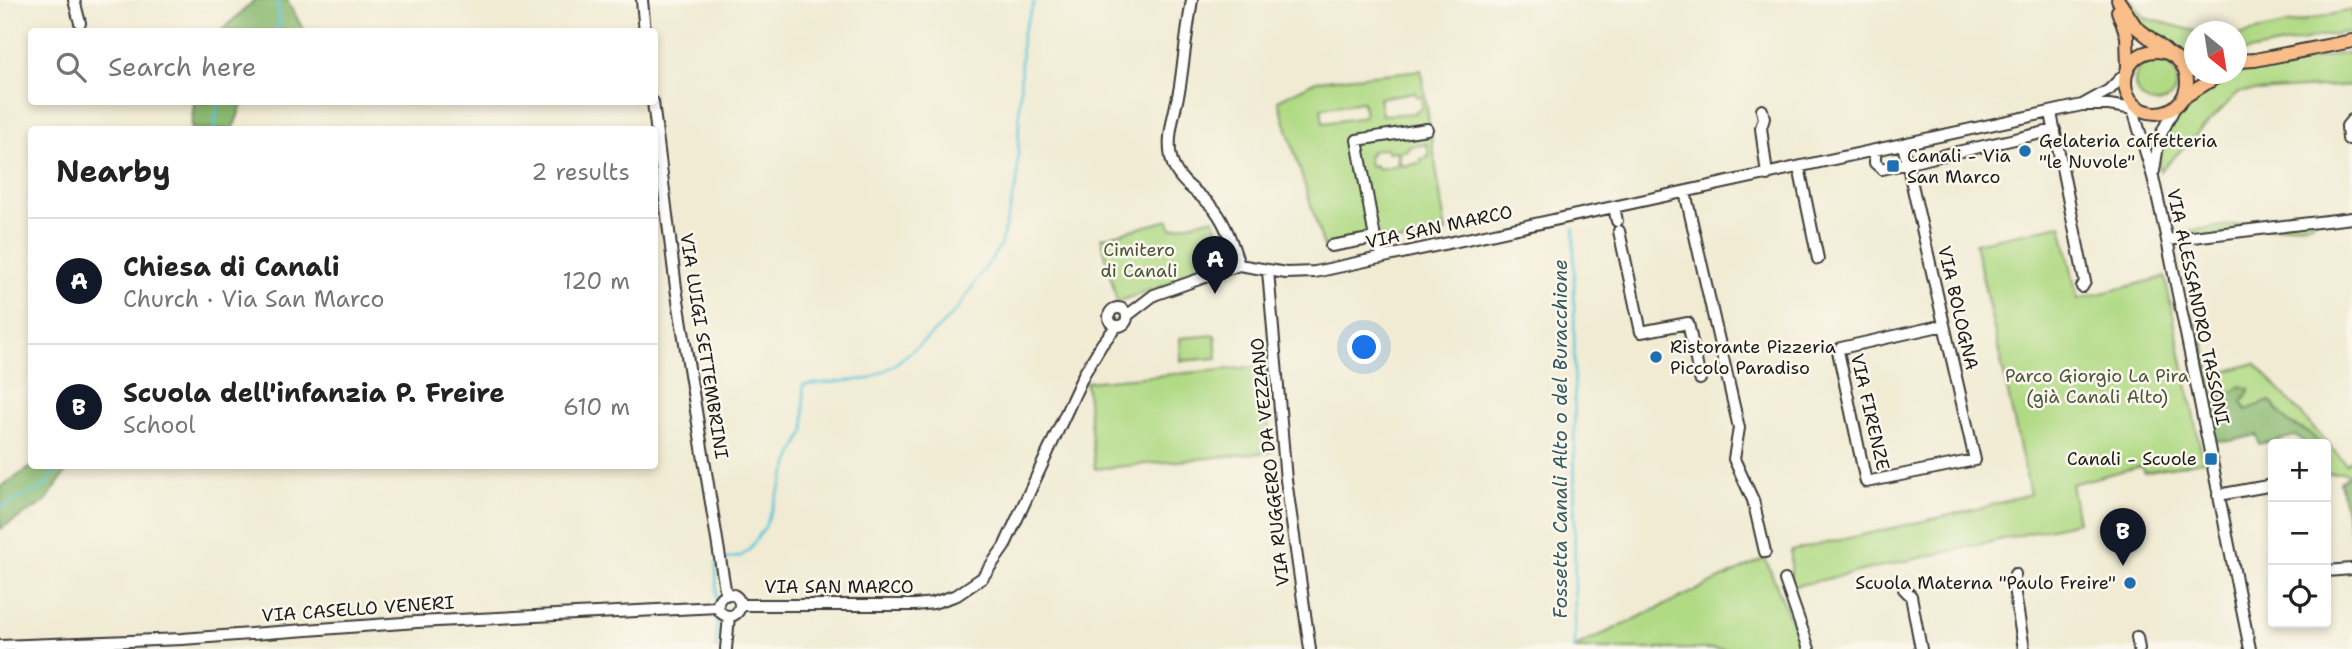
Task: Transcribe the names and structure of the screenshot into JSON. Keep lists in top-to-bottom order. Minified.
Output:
{"streets":{"street":["VIA SAN MARCO","VIA ALESSANDRO TASSONI","VIA BOLOGNA","VIA LUIGI SETTEMBRINI","VIA FIRENZE","VIA RUGGERO DA VEZZANO","VIA CASELLO VENERI"]},"crossings":[["VIA SAN MARCO","VIA ALESSANDRO TASSONI"],["VIA SAN MARCO","VIA BOLOGNA"],["VIA SAN MARCO","VIA LUIGI SETTEMBRINI"],["VIA SAN MARCO","VIA RUGGERO DA VEZZANO"],["VIA SAN MARCO","VIA CASELLO VENERI"],["VIA BOLOGNA","VIA FIRENZE"],["VIA LUIGI SETTEMBRINI","VIA CASELLO VENERI"]],"water":["Fossetta Canali Alto o del Buracchione"],"parks":["Cimitero di Canali","Parco Giorgio La Pira (già Canali Alto)"],"places":{"other":["Gelateria caffetteria \"le Nuvole\"","Ristorante Pizzeria Piccolo Paradiso","Scuola Materna \"Paulo Freire\""],"transit":["Canali - Via San Marco","Canali - Scuole"]},"north":"bottom right","page":{"search":"Search here","heading":["Nearby","2 results"],"list":[{"mark":"A","name":"Chiesa di Canali","note":"Church · Via San Marco","value":"120 m"},{"mark":"B","name":"Scuola dell'infanzia P. Freire","note":"School","value":"610 m"}],"pins":["A","B"],"map_buttons":["+","−"]}}
